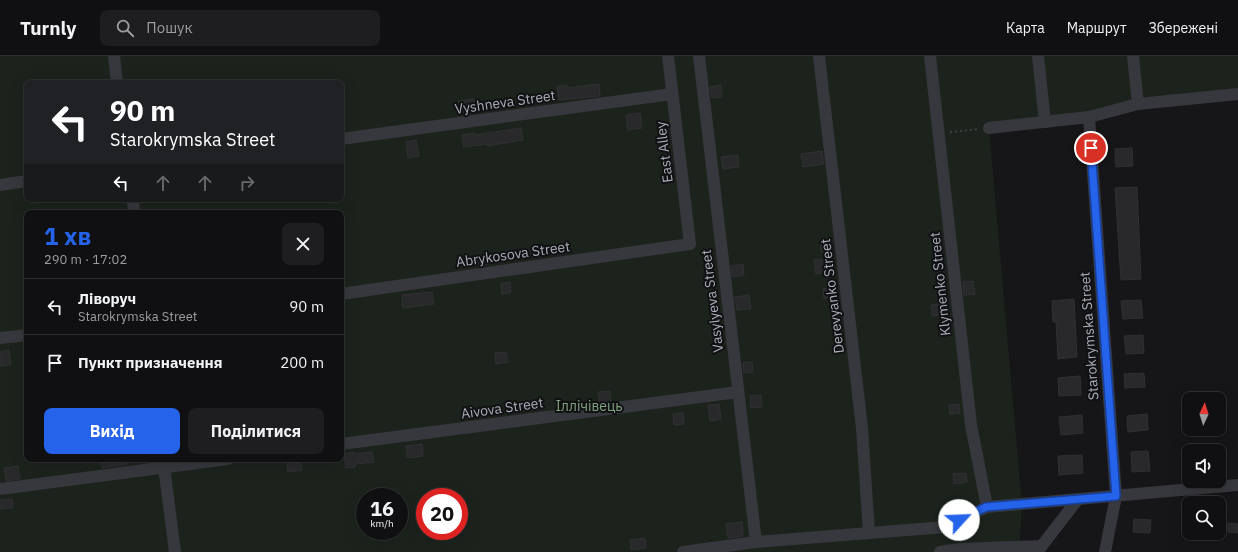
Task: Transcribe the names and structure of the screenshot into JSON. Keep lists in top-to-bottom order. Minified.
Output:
{"streets":{"street":["Vyshneva Street","East Alley","Abrykosova Street","Klymenko Street","Derevyanko Street","Vasylyeva Street","Starokrymska Street","Aivova Street"]},"crossings":[["Vyshneva Street","East Alley"],["East Alley","Abrykosova Street"],["Vasylyeva Street","Aivova Street"]],"parks":["Іллічівець"],"north":"top","page":{"header":"Turnly","search":"Пошук","nav":["Карта","Маршрут","Збережені"],"turn":["90 m","Starokrymska Street"],"heading":["1 хв","290 m · 17:02"],"list":[{"name":"Ліворуч","note":"Starokrymska Street","value":"90 m"},{"name":"Пункт призначення","value":"200 m"}],"buttons":["Вихід","Поділитися"],"speed":"16 km/h","limit":"20"}}
